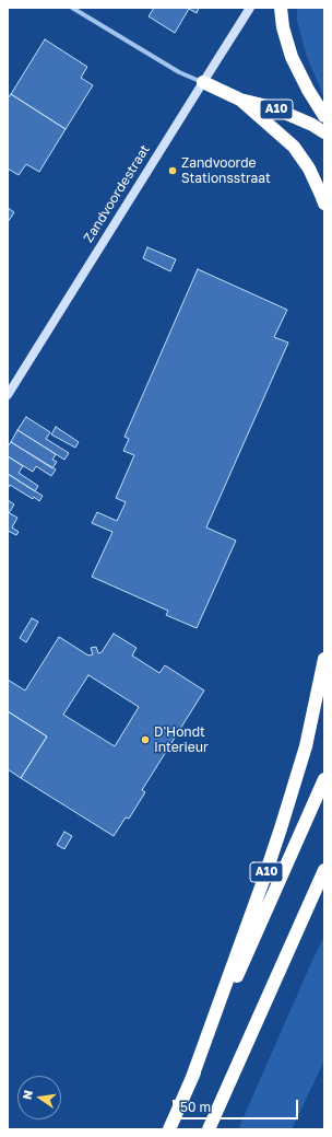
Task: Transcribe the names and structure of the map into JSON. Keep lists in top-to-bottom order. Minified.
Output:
{"streets":{"highway":["A10"],"main road":["Zandvoordestraat"]},"crossings":[["A10","Zandvoordestraat"]],"places":["Zandvoorde Stationsstraat","D'Hondt Interieur"],"scale_bar":"50 m","north":"left"}
